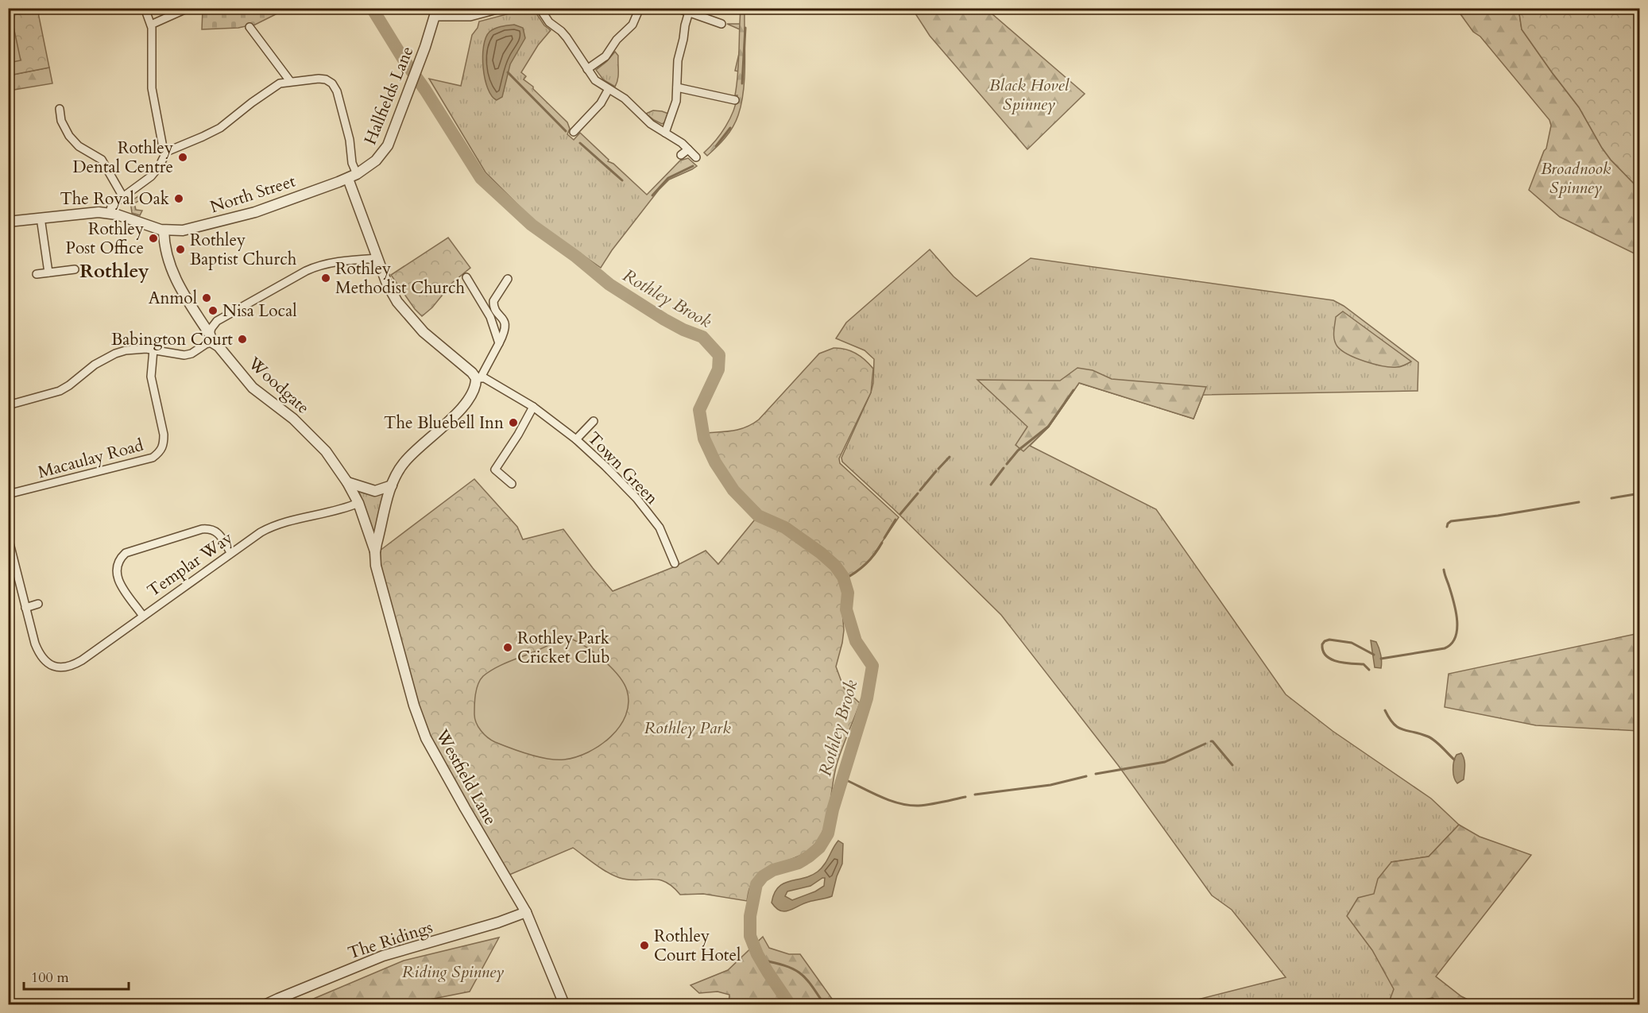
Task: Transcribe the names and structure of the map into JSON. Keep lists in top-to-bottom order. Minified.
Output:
{"streets":{"street":["Hallfields Lane","North Street","Woodgate","Macaulay Road","Town Green","Templar Way","Westfield Lane","The Ridings"]},"crossings":[["Hallfields Lane","North Street"],["North Street","Woodgate"],["Woodgate","Templar Way"],["Woodgate","Westfield Lane"],["Westfield Lane","The Ridings"]],"districts":["Rothley"],"water":["Rothley Brook"],"parks":["Black Hovel Spinney","Broadnook Spinney","Rothley Park","Riding Spinney"],"places":["Rothley Dental Centre","The Royal Oak","Rothley Post Office","Rothley Baptist Church","Rothley Methodist Church","Anmol","Nisa Local","Babington Court","The Bluebell Inn","Rothley Park Cricket Club","Rothley Court Hotel"],"scale_bar":"100 m"}
